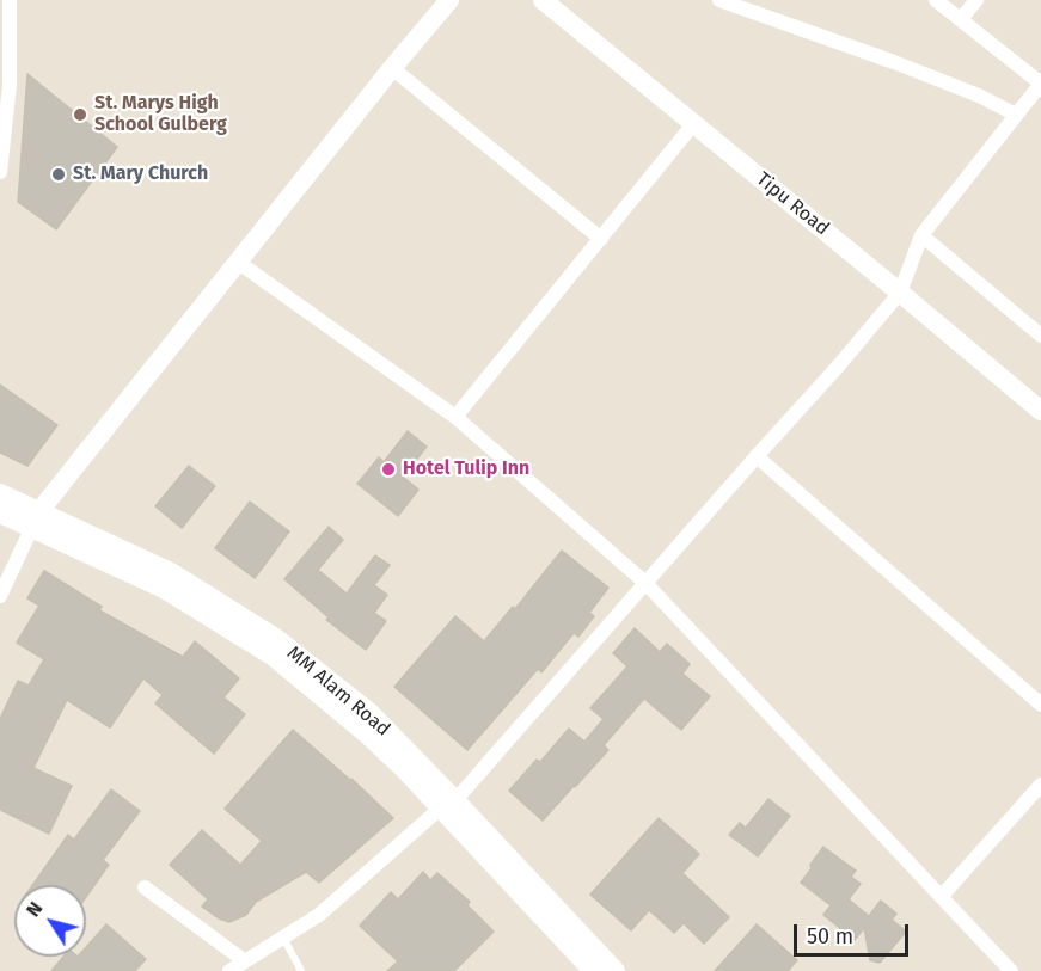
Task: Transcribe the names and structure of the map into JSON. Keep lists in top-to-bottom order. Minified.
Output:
{"streets":{"street":["Tipu Road","MM Alam Road"]},"places":["St. Marys High School Gulberg","St. Mary Church","Hotel Tulip Inn"],"scale_bar":"50 m","north":"top left"}
